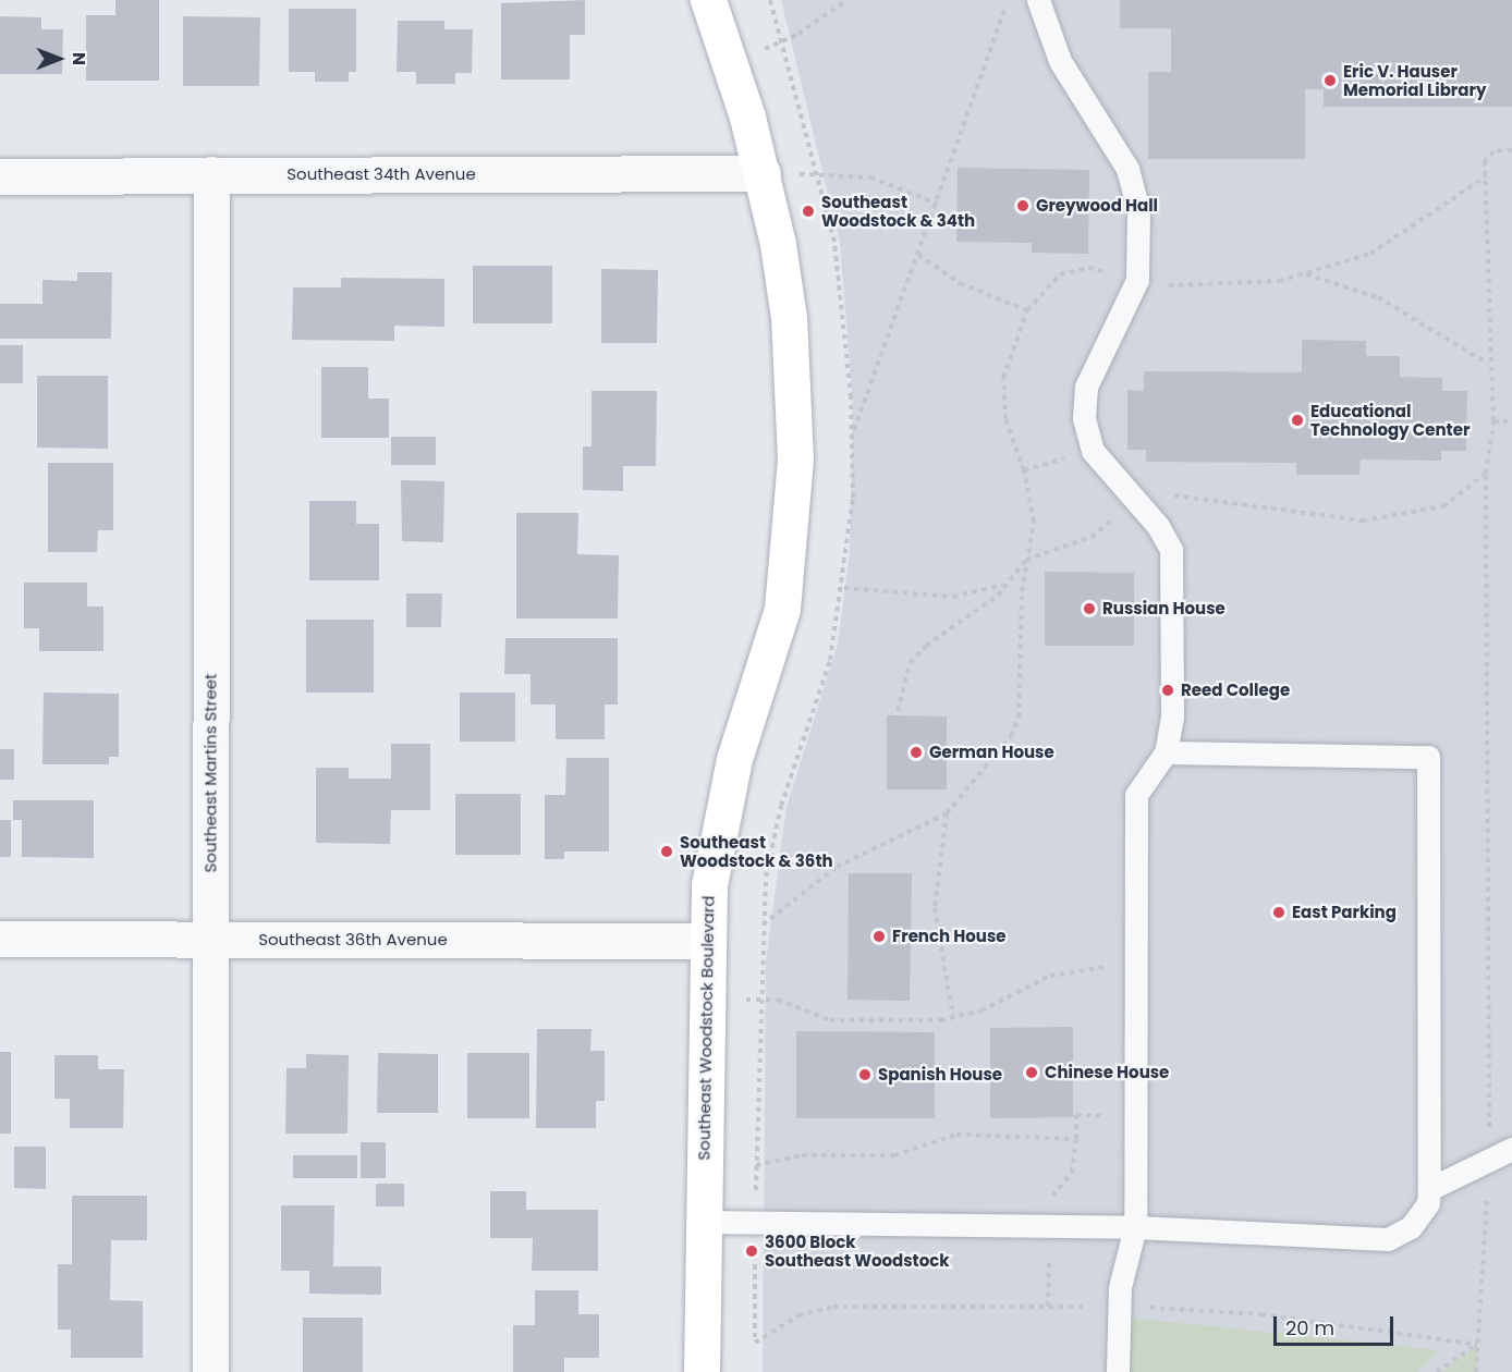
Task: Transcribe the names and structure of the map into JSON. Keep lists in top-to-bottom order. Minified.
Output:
{"streets":{"main road":["Southeast Woodstock Boulevard"],"street":["Southeast 34th Avenue","Southeast Martins Street","Southeast 36th Avenue"]},"crossings":[["Southeast 34th Avenue","Southeast Martins Street"],["Southeast 34th Avenue","Southeast Woodstock Boulevard"],["Southeast Martins Street","Southeast 36th Avenue"],["Southeast 36th Avenue","Southeast Woodstock Boulevard"]],"places":["Eric V. Hauser Memorial Library","Greywood Hall","Southeast Woodstock & 34th","Educational Technology Center","Russian House","Reed College","German House","Southeast Woodstock & 36th","East Parking","French House","Chinese House","Spanish House","3600 Block Southeast Woodstock"],"scale_bar":"20 m","north":"right"}
